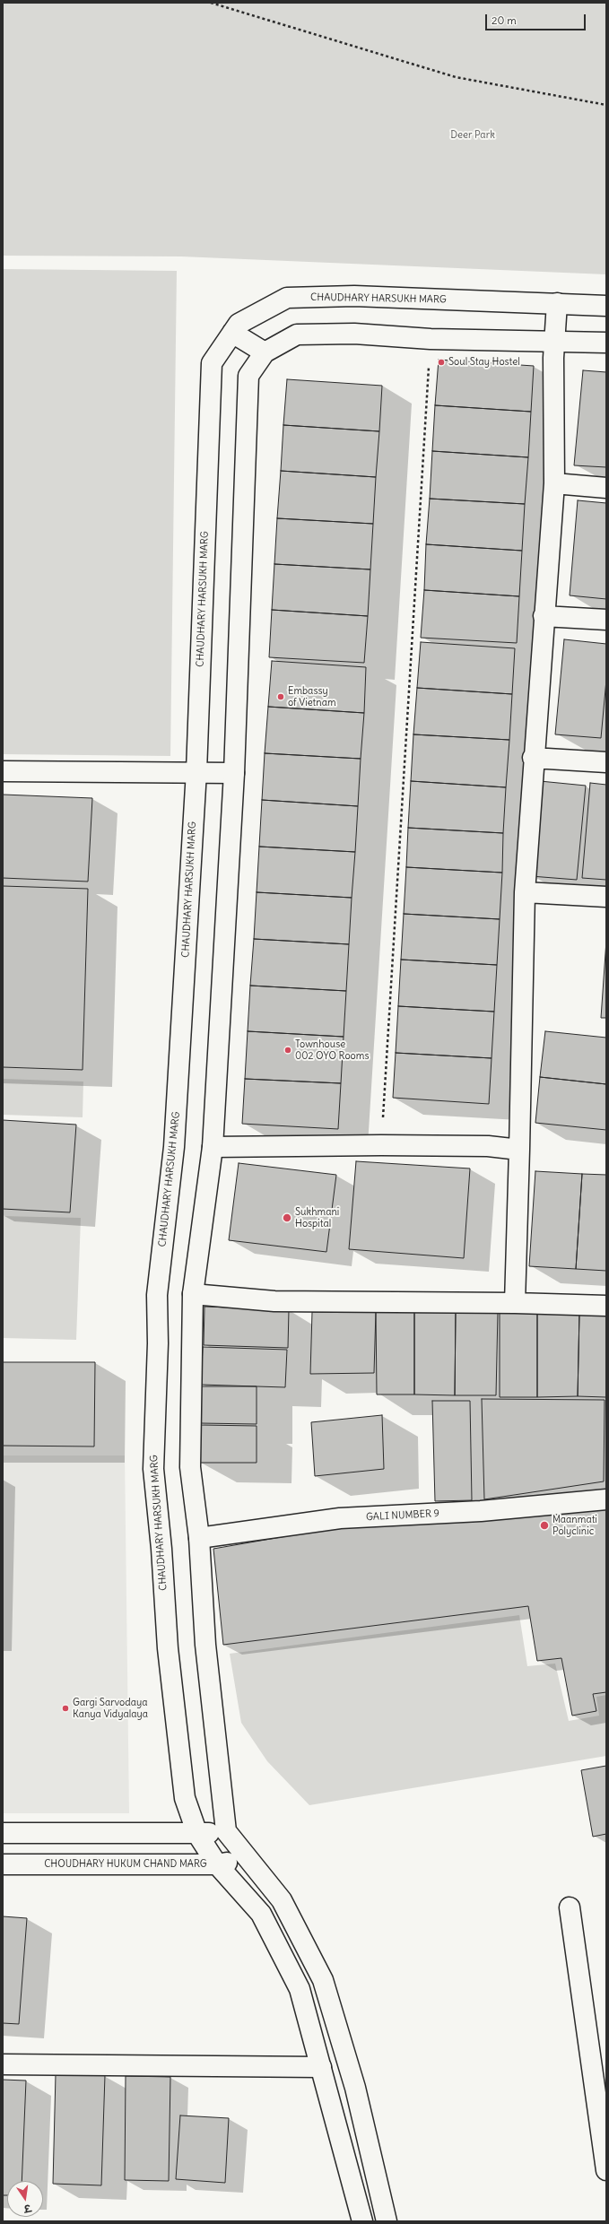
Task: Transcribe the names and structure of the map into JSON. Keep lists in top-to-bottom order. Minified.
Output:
{"streets":{"street":["CHAUDHARY HARSUKH MARG","GALI NUMBER 9","CHOUDHARY HUKUM CHAND MARG"]},"crossings":[["CHAUDHARY HARSUKH MARG","CHOUDHARY HUKUM CHAND MARG"]],"parks":["Deer Park"],"places":["Soul Stay Hostel","Embassy of Vietnam","Townhouse 002 OYO Rooms","Sukhmani Hospital","Maanmati Polyclinic","Gargi Sarvodaya Kanya Vidyalaya"],"scale_bar":"20 m","north":"bottom"}
